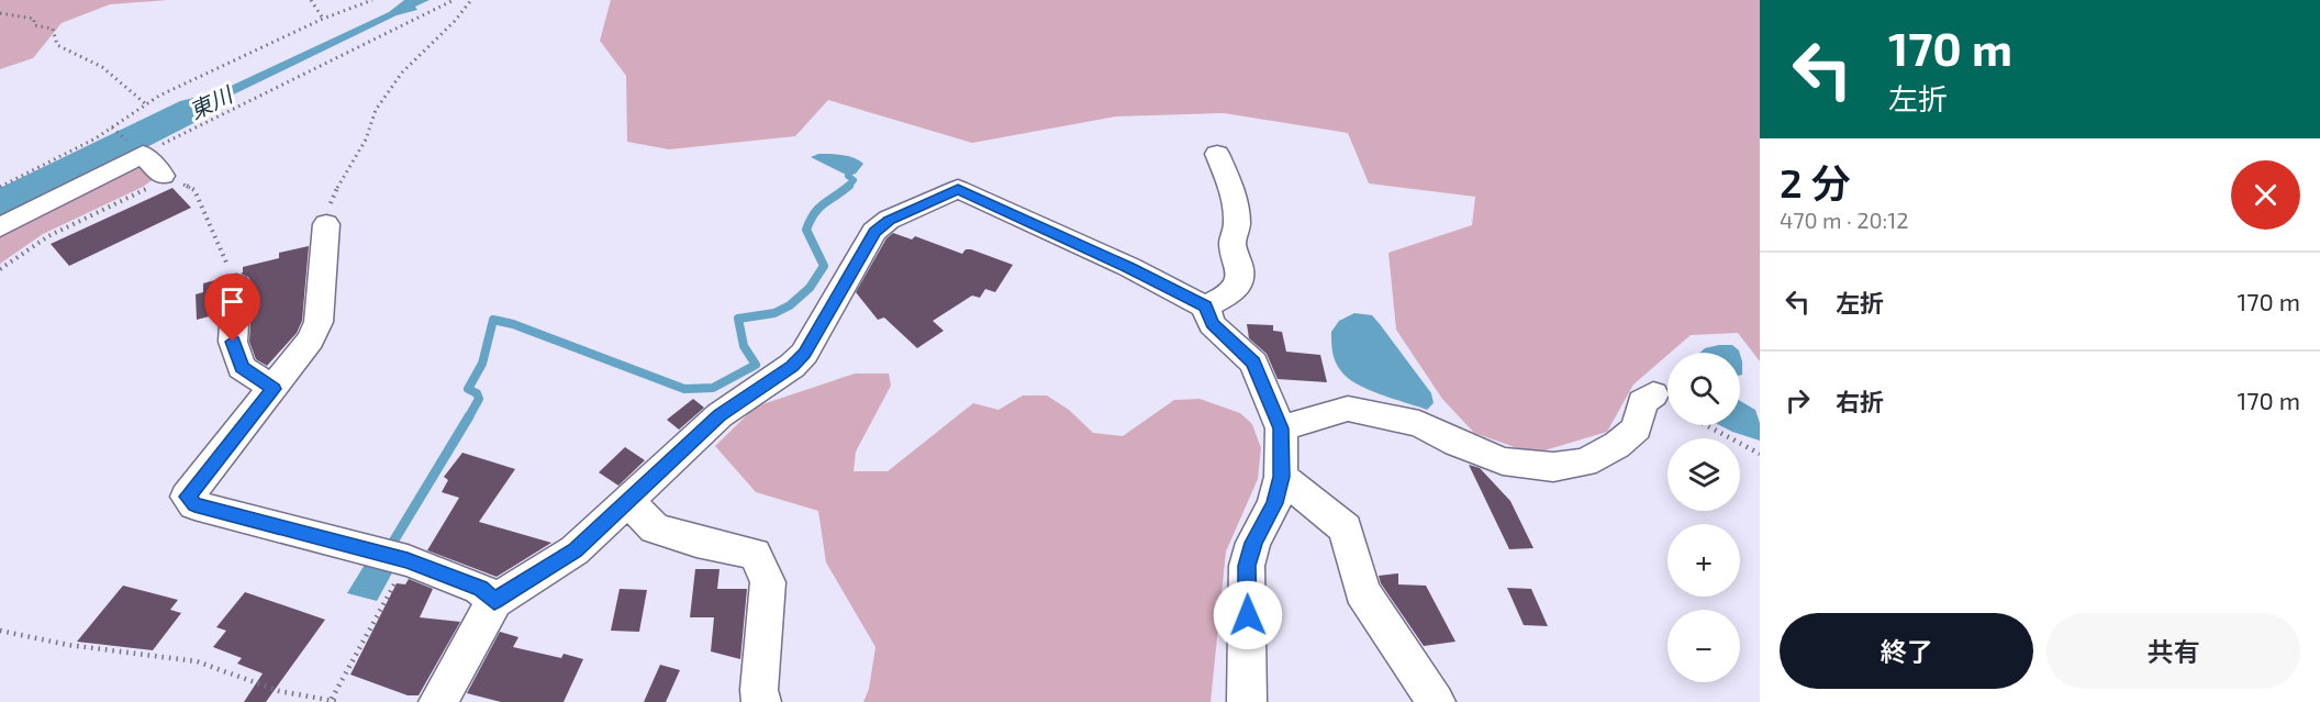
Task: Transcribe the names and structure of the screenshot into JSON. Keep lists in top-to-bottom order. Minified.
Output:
{"water":["東川"],"page":{"turn":["170 m","左折"],"heading":["2 分","470 m · 20:12"],"list":[{"name":"左折","value":"170 m"},{"name":"右折","value":"170 m"}],"map_buttons":["+","−"],"buttons":["終了","共有"]}}
